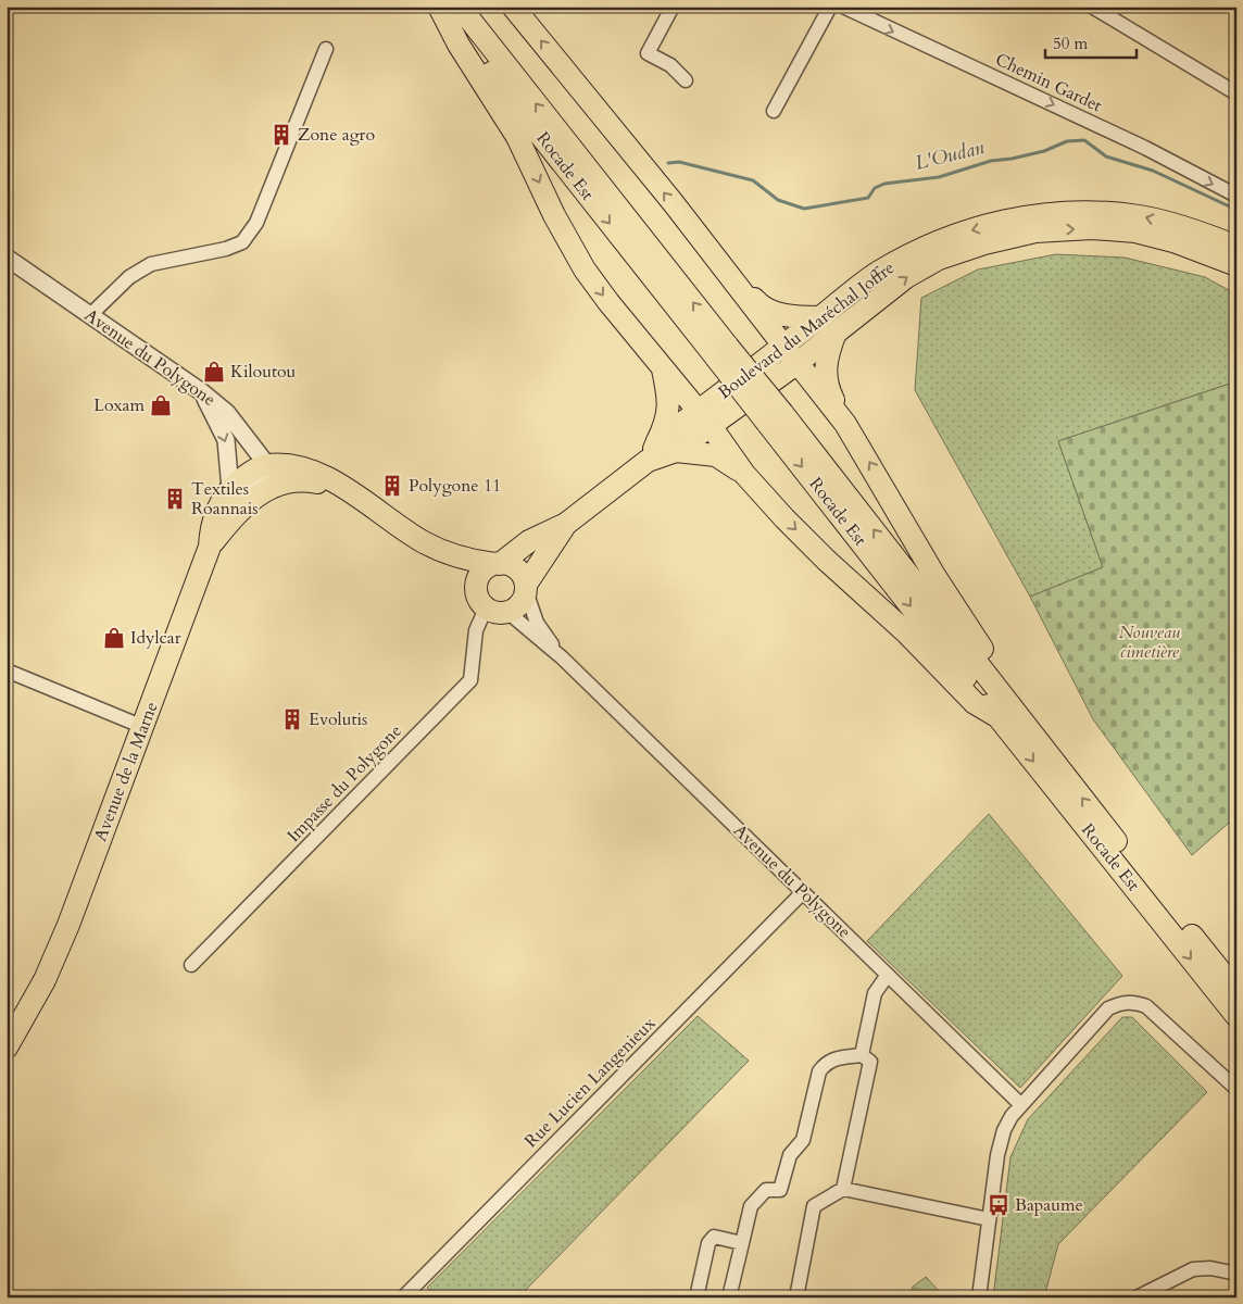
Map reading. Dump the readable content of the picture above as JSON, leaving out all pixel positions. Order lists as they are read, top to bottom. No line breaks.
{"streets":{"main road":["Rocade Est","Boulevard du Maréchal Joffre","Avenue de la Marne"],"street":["Chemin Gardet","Avenue du Polygone","Impasse du Polygone","Rue Lucien Langenieux"]},"crossings":[["Boulevard du Maréchal Joffre","Avenue du Polygone"],["Boulevard du Maréchal Joffre","Impasse du Polygone"],["Avenue du Polygone","Avenue de la Marne"],["Avenue du Polygone","Impasse du Polygone"],["Avenue du Polygone","Rue Lucien Langenieux"]],"water":["L'Oudan"],"parks":["Nouveau cimetière"],"places":{"building":["Zone agro","Polygone 11","Textiles Roannais","Evolutis"],"shop":["Kiloutou","Loxam","Idylcar"],"bus stop":["Bapaume"]},"scale_bar":"50 m"}
